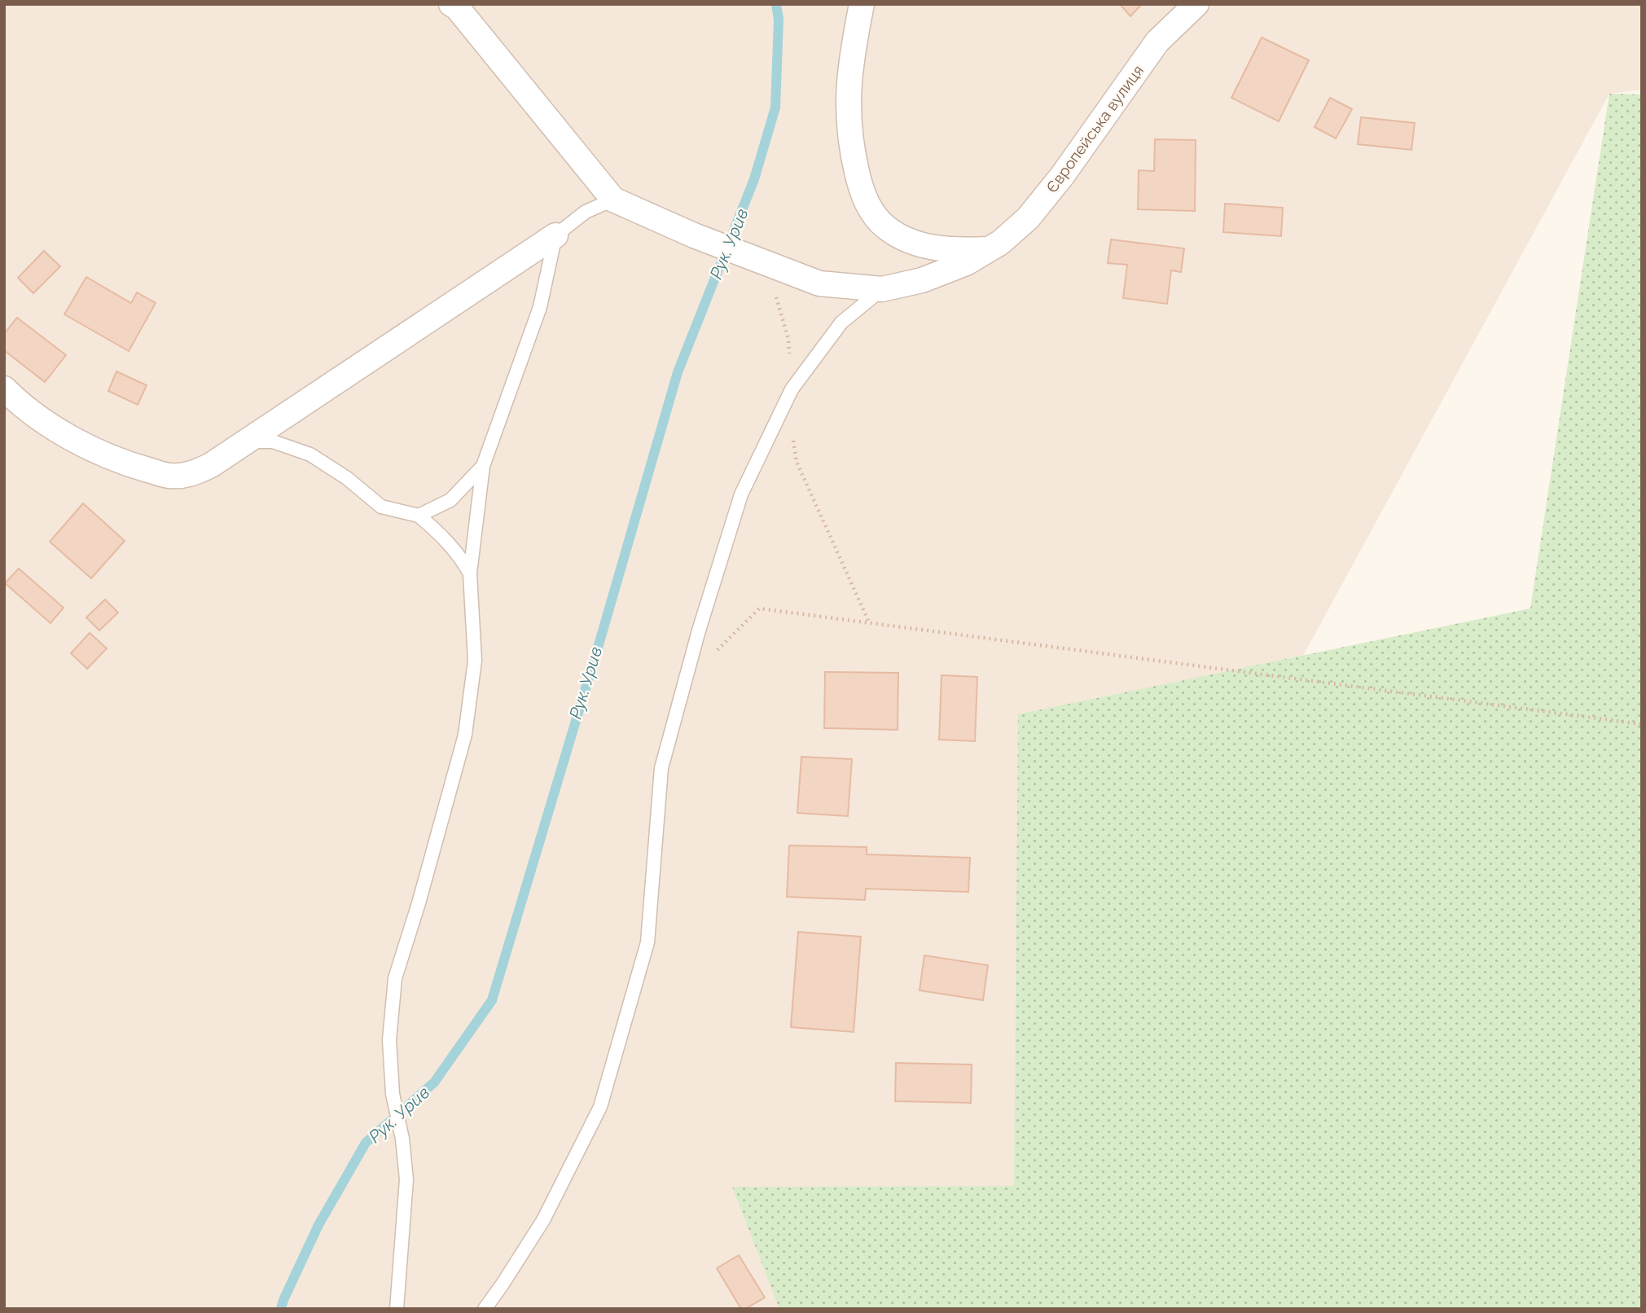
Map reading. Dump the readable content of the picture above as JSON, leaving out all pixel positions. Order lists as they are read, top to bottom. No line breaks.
{"streets":{"street":["Європейська вулиця"]},"water":["Рук. Урив"]}
